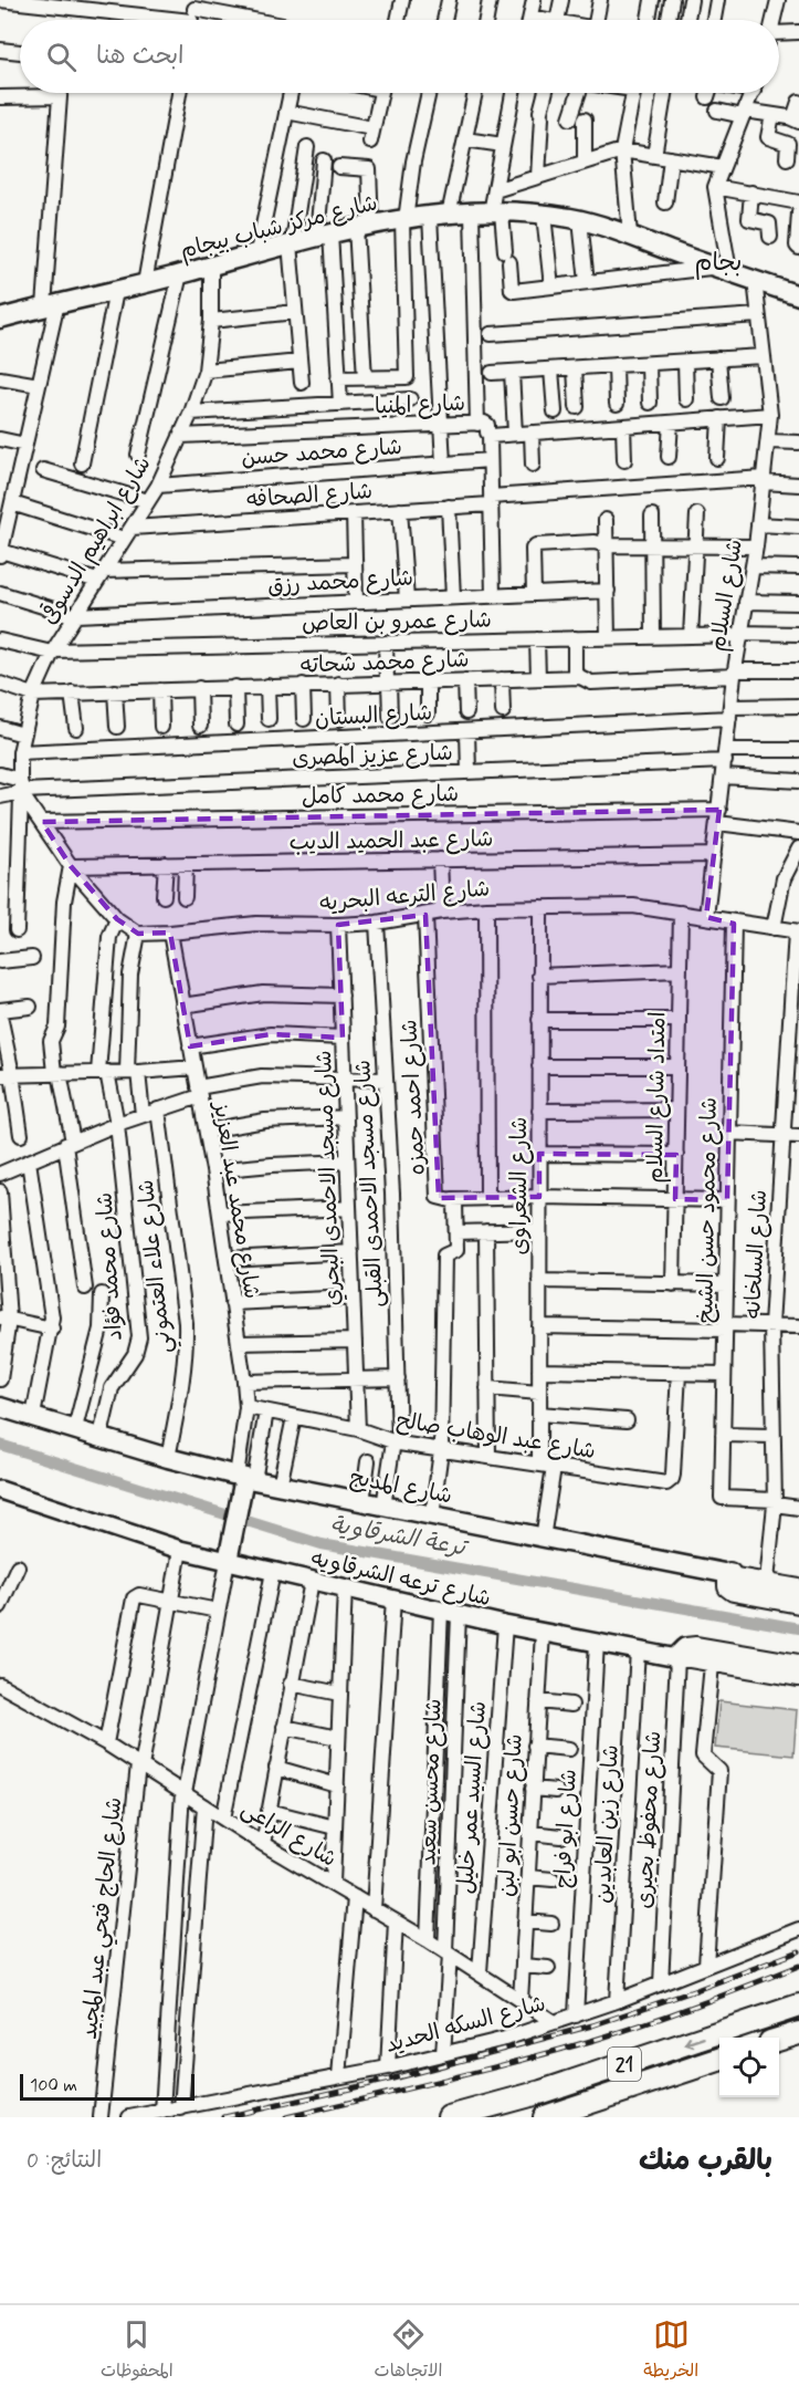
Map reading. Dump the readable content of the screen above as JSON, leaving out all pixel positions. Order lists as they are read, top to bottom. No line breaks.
{"streets":{"highway":["21"],"main road":["شارع مركز شباب بيجام","شارع المديح"],"street":["شارع المنيا","شارع محمد حسن","شارع الصحافه","شارع ابراهيم الدسوقى","شارع محمد رزق","شارع السلام","شارع عمرو بن العاص","شارع محمد شحاته","شارع البستان","شارع عزيز المصرى","شارع محمد كامل","شارع عبد الحميد الديب","شارع الترعه البحريه","شارع احمد حمزه","امتداد شارع السلام","شارع مسجد الاحمدى البحري","شارع مسجد الاحمدى القبلى","شارع الشعراوى","شارع محمد عبد العزيز","شارع محمود حسن الشيخ","شارع السلخانه","شارع محمد فؤاد","شارع علاء العتموني","شارع عبد الوهاب صالح","شارع ترعه الشرقاويه","شارع محسن سعيد","شارع السيد عمر خليل","شارع حسن ابو لبن","شارع محفوظ بحيرى","شارع زين العابدين","شارع ابو فراج","شارع الراعى","شارع الحاج فتحي عبد المجيد","شارع السكه الحديد"]},"crossings":[["شارع مركز شباب بيجام","شارع ابراهيم الدسوقى"],["شارع مركز شباب بيجام","شارع السلام"],["شارع المنيا","شارع ابراهيم الدسوقى"],["شارع المنيا","شارع السلام"],["شارع محمد حسن","شارع ابراهيم الدسوقى"],["شارع الصحافه","شارع ابراهيم الدسوقى"],["شارع الصحافه","شارع السلام"],["شارع ابراهيم الدسوقى","شارع محمد رزق"],["شارع ابراهيم الدسوقى","شارع عمرو بن العاص"],["شارع ابراهيم الدسوقى","شارع محمد شحاته"],["شارع ابراهيم الدسوقى","شارع البستان"],["شارع ابراهيم الدسوقى","شارع عزيز المصرى"],["شارع السلام","شارع عمرو بن العاص"],["شارع السلام","شارع محمد شحاته"],["شارع السلام","شارع البستان"],["شارع السلام","شارع عزيز المصرى"],["شارع السلام","شارع محمد كامل"],["شارع السلام","شارع عبد الحميد الديب"],["شارع السلام","شارع الترعه البحريه"],["شارع الترعه البحريه","شارع احمد حمزه"],["شارع الترعه البحريه","امتداد شارع السلام"],["شارع الترعه البحريه","شارع مسجد الاحمدى البحري"],["شارع الترعه البحريه","شارع مسجد الاحمدى القبلى"],["شارع الترعه البحريه","شارع الشعراوى"],["شارع الترعه البحريه","شارع محمد عبد العزيز"],["شارع الترعه البحريه","شارع محمود حسن الشيخ"],["شارع الترعه البحريه","شارع السلخانه"],["شارع مسجد الاحمدى البحري","شارع عبد الوهاب صالح"],["شارع مسجد الاحمدى القبلى","شارع عبد الوهاب صالح"],["شارع مسجد الاحمدى القبلى","شارع المديح"],["شارع الشعراوى","شارع عبد الوهاب صالح"],["شارع محمد عبد العزيز","شارع عبد الوهاب صالح"],["شارع محمد عبد العزيز","شارع المديح"],["شارع محمود حسن الشيخ","شارع السلخانه"],["شارع السلخانه","شارع المديح"],["شارع محمد فؤاد","شارع المديح"],["شارع علاء العتموني","شارع المديح"],["شارع ترعه الشرقاويه","شارع محسن سعيد"],["شارع ترعه الشرقاويه","شارع السيد عمر خليل"],["شارع ترعه الشرقاويه","شارع حسن ابو لبن"],["شارع ترعه الشرقاويه","شارع محفوظ بحيرى"],["شارع ترعه الشرقاويه","شارع زين العابدين"],["شارع ترعه الشرقاويه","شارع ابو فراج"],["شارع ترعه الشرقاويه","شارع الحاج فتحي عبد المجيد"],["شارع محسن سعيد","شارع الراعى"],["شارع محسن سعيد","شارع السكه الحديد"],["شارع السيد عمر خليل","شارع الراعى"],["شارع حسن ابو لبن","شارع الراعى"],["شارع محفوظ بحيرى","شارع السكه الحديد"],["شارع زين العابدين","شارع السكه الحديد"],["شارع ابو فراج","شارع السكه الحديد"],["شارع الراعى","شارع الحاج فتحي عبد المجيد"],["شارع الراعى","شارع السكه الحديد"]],"districts":["بجام"],"water":["ترعة الشرقاوية"],"scale_bar":"100 m","page":{"search":"ابحث هنا","scale":"100 m","heading":["بالقرب منك","النتائج: 0"],"nav":["الخريطة","الاتجاهات","المحفوظات"]}}
